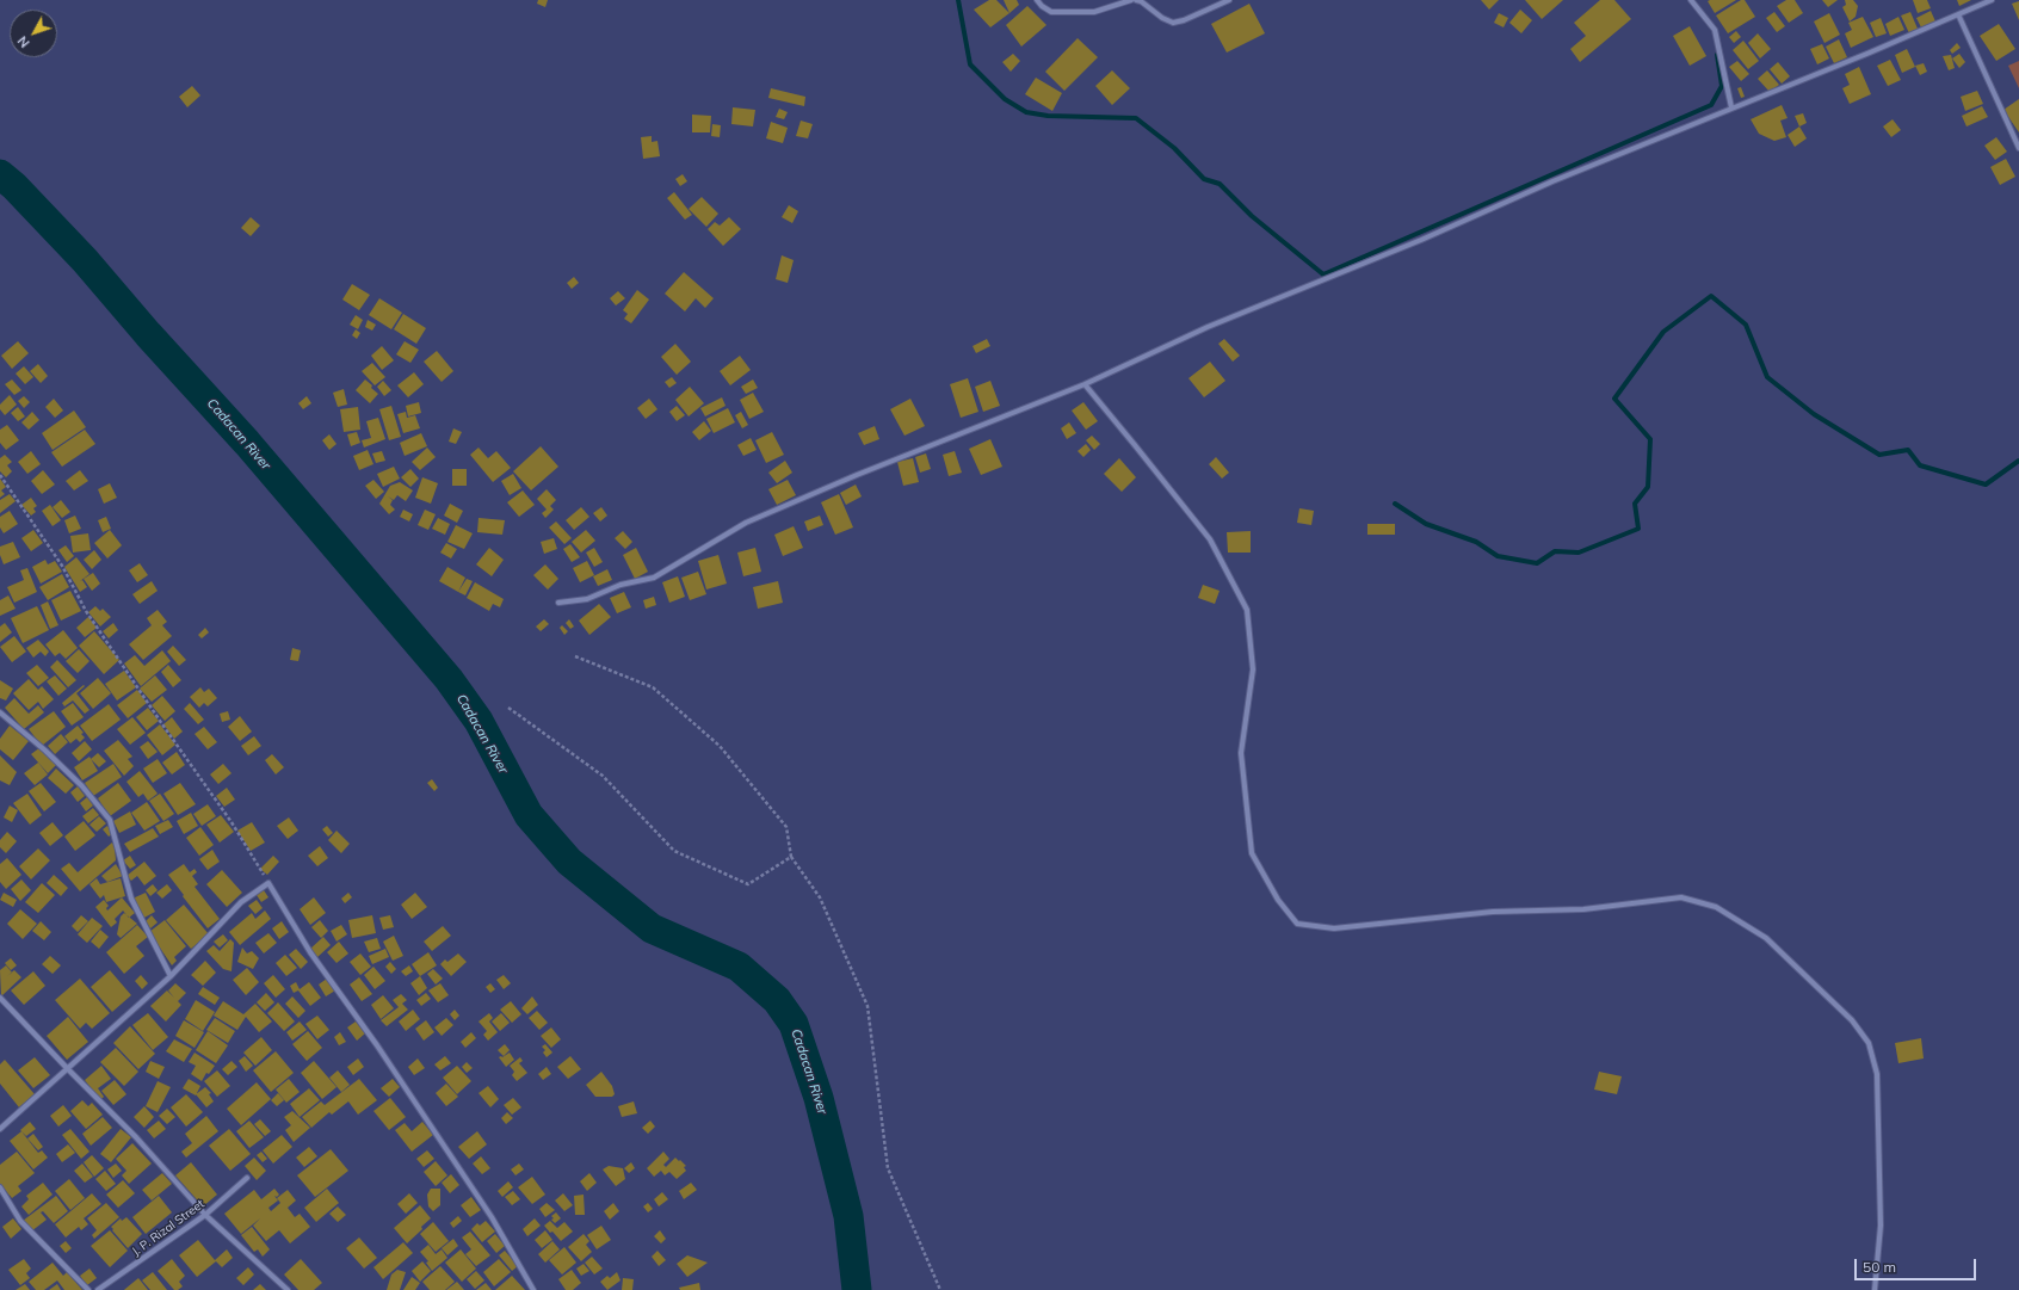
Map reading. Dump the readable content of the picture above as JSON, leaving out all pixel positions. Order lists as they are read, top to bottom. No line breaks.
{"streets":{"street":["J. P. Rizal Street"]},"water":["Cadacan River"],"scale_bar":"50 m","north":"bottom left"}
